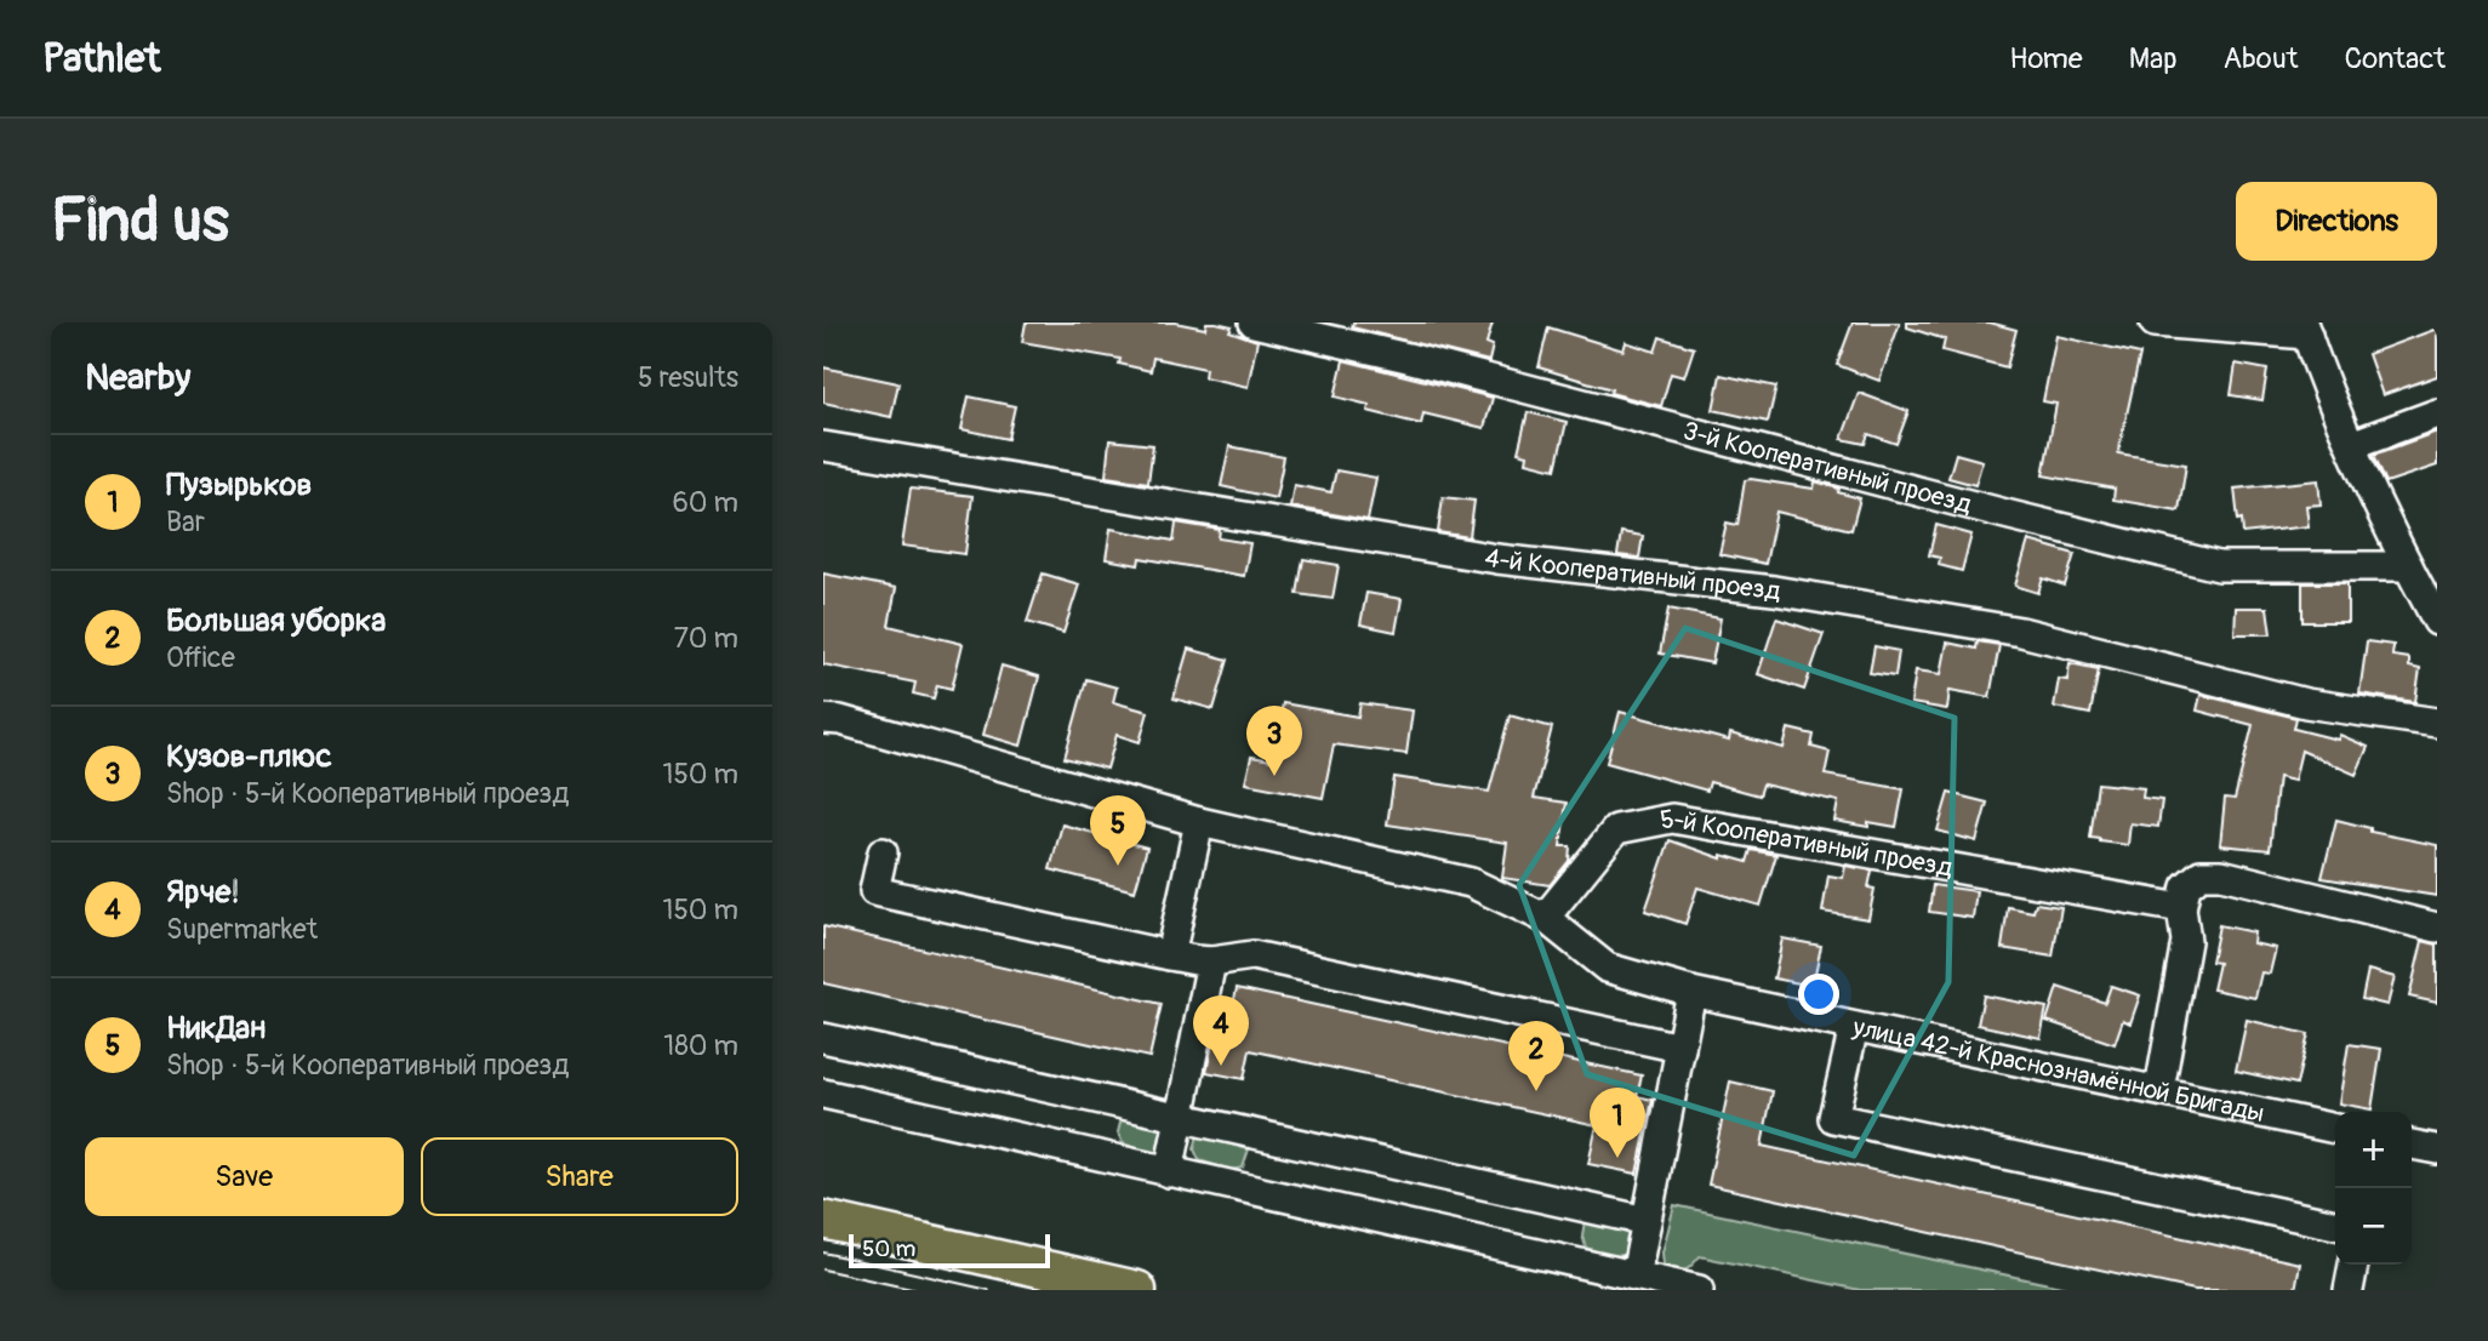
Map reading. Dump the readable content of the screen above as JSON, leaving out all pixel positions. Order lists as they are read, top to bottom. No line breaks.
{"streets":{"street":["3-й Кооперативный проезд","4-й Кооперативный проезд","5-й Кооперативный проезд","улица 42-й Краснознамённой Бригады"]},"crossings":[["5-й Кооперативный проезд","улица 42-й Краснознамённой Бригады"]],"scale_bar":"50 m","page":{"header":"Pathlet","nav":["Home","Map","About","Contact"],"buttons":["Directions",["Save","Share"]],"title":"Find us","heading":["Nearby","5 results"],"list":[{"mark":"1","name":"Пузырьков","note":"Bar","value":"60 m"},{"mark":"2","name":"Большая уборка","note":"Office","value":"70 m"},{"mark":"3","name":"Кузов-плюс","note":"Shop · 5-й Кооперативный проезд","value":"150 m"},{"mark":"4","name":"Ярче!","note":"Supermarket","value":"150 m"},{"mark":"5","name":"НикДан","note":"Shop · 5-й Кооперативный проезд","value":"180 m"}],"pins":["3","5","4","2","1"],"map_buttons":["+","−"],"scale":"50 m"}}
